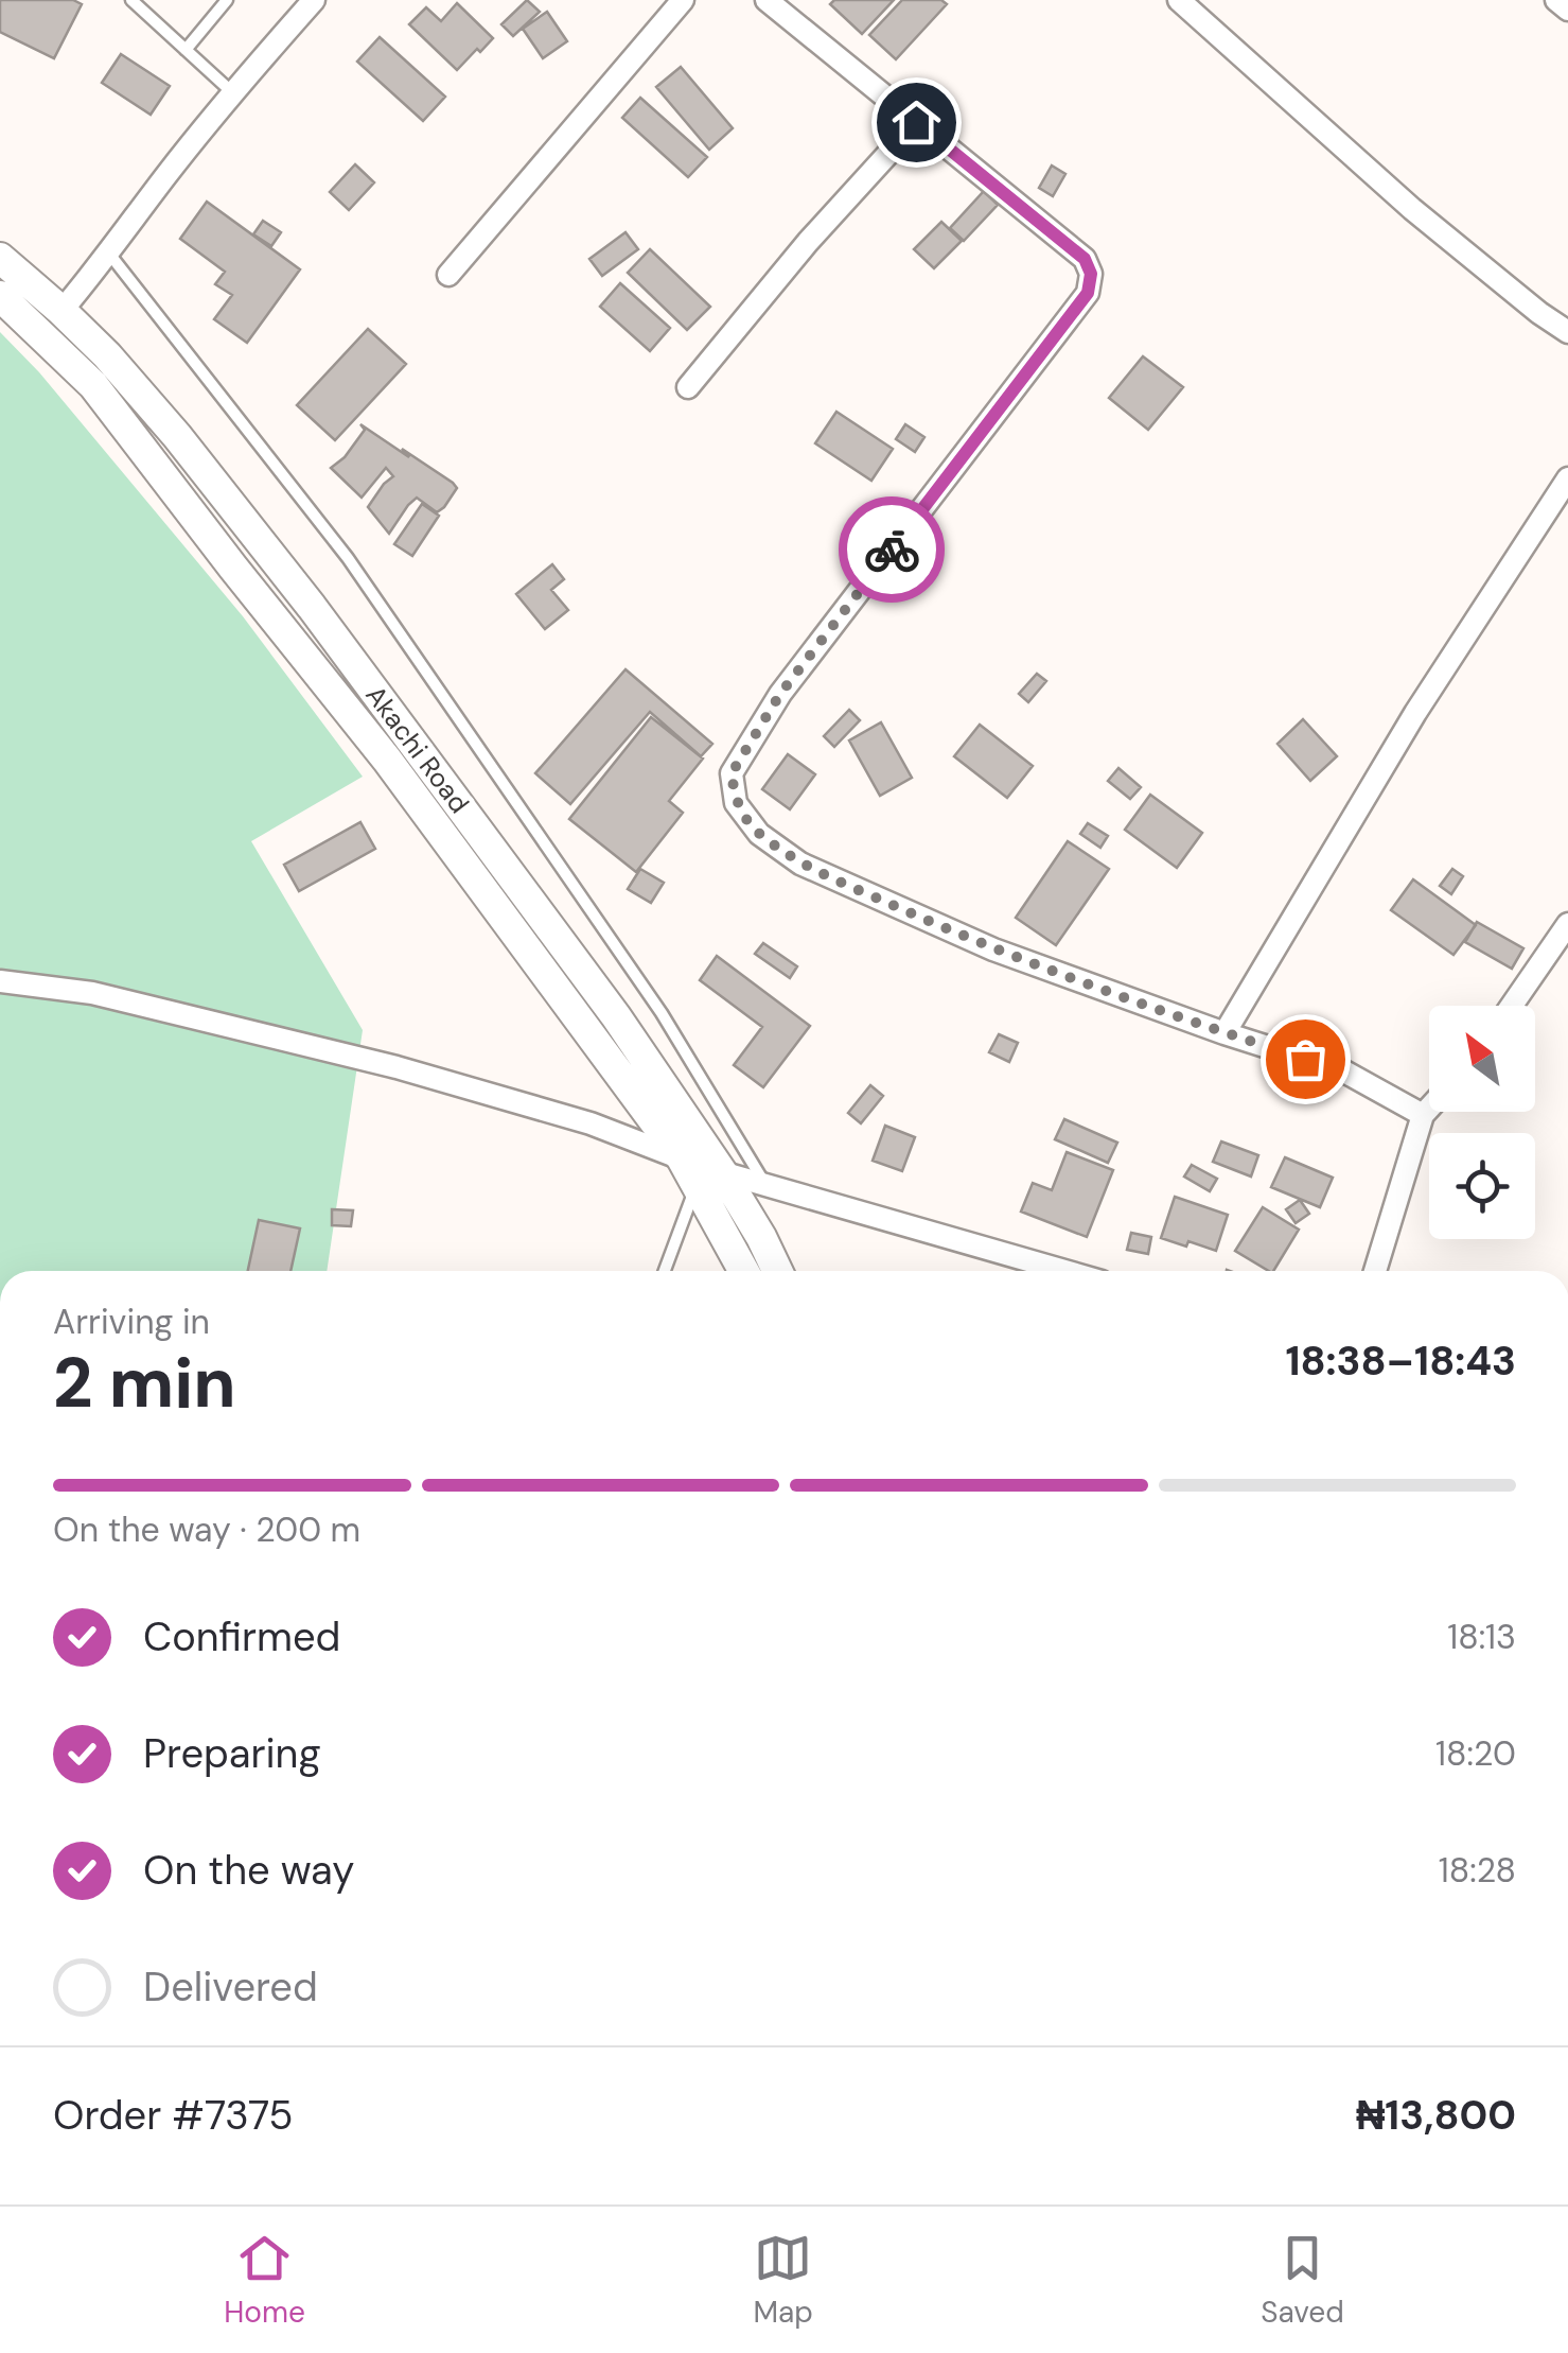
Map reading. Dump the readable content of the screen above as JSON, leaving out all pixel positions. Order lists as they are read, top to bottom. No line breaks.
{"streets":{"main road":["Akachi Road"]},"north":"top left","page":{"heading":["2 min","Arriving in","18:38–18:43"],"panel":["Order #7375","₦13,800"],"bar":"On the way · 200 m","list":[["Confirmed","18:13"],["Preparing","18:20"],["On the way","18:28"],"Delivered"],"tabs":["Home","Map","Saved"]}}
